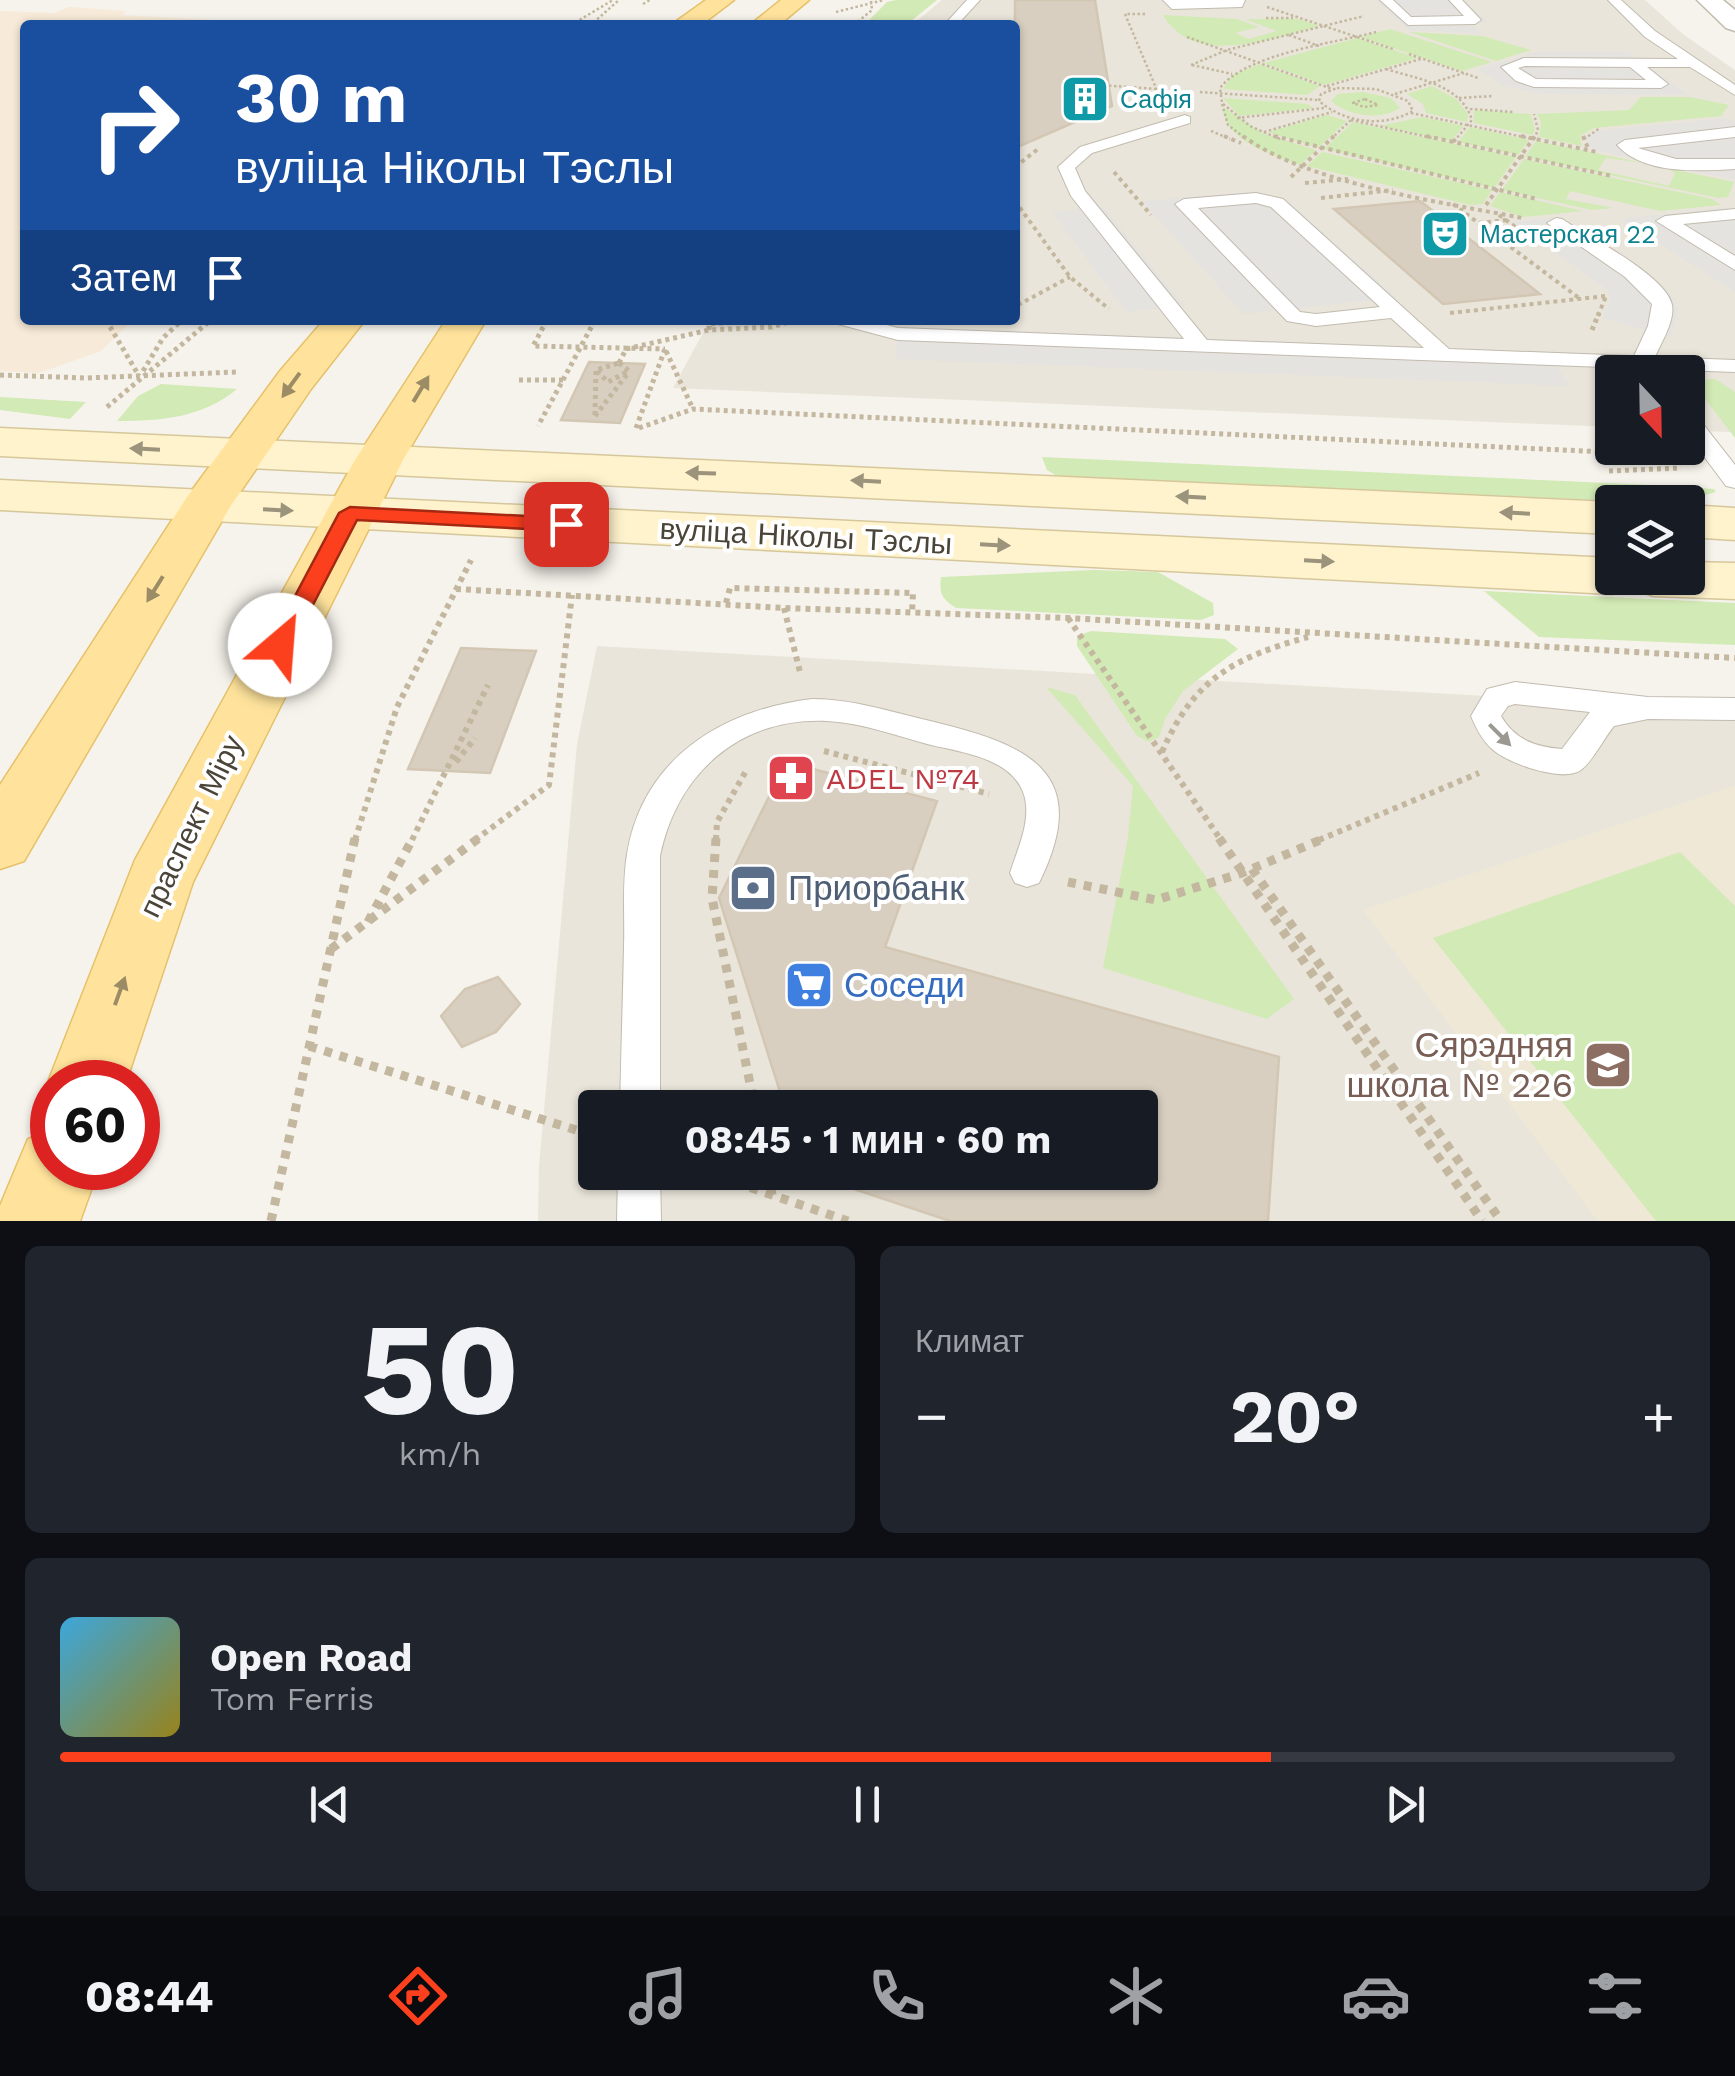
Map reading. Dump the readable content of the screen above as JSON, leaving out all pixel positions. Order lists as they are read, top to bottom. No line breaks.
{"streets":{"main road":["вуліца Ніколы Тэслы","праспект Міру"]},"crossings":[["вуліца Ніколы Тэслы","праспект Міру"]],"places":{"building":["Сафія"],"theatre":["Мастерская 22"],"pharmacy":["ADEL №74"],"bank":["Приорбанк"],"supermarket":["Соседи"],"school or university":["Сярэдняя школа № 226"]},"north":"bottom","page":{"turn":["30 m","вуліца Ніколы Тэслы"],"then":"Затем","limit":"60","trip":"08:45 · 1 мин · 60 m","tile":[["50","km/h"],"Климат"],"heat":["−","20°","+"],"song":["Open Road","Tom Ferris"],"tabs":"08:44"}}
